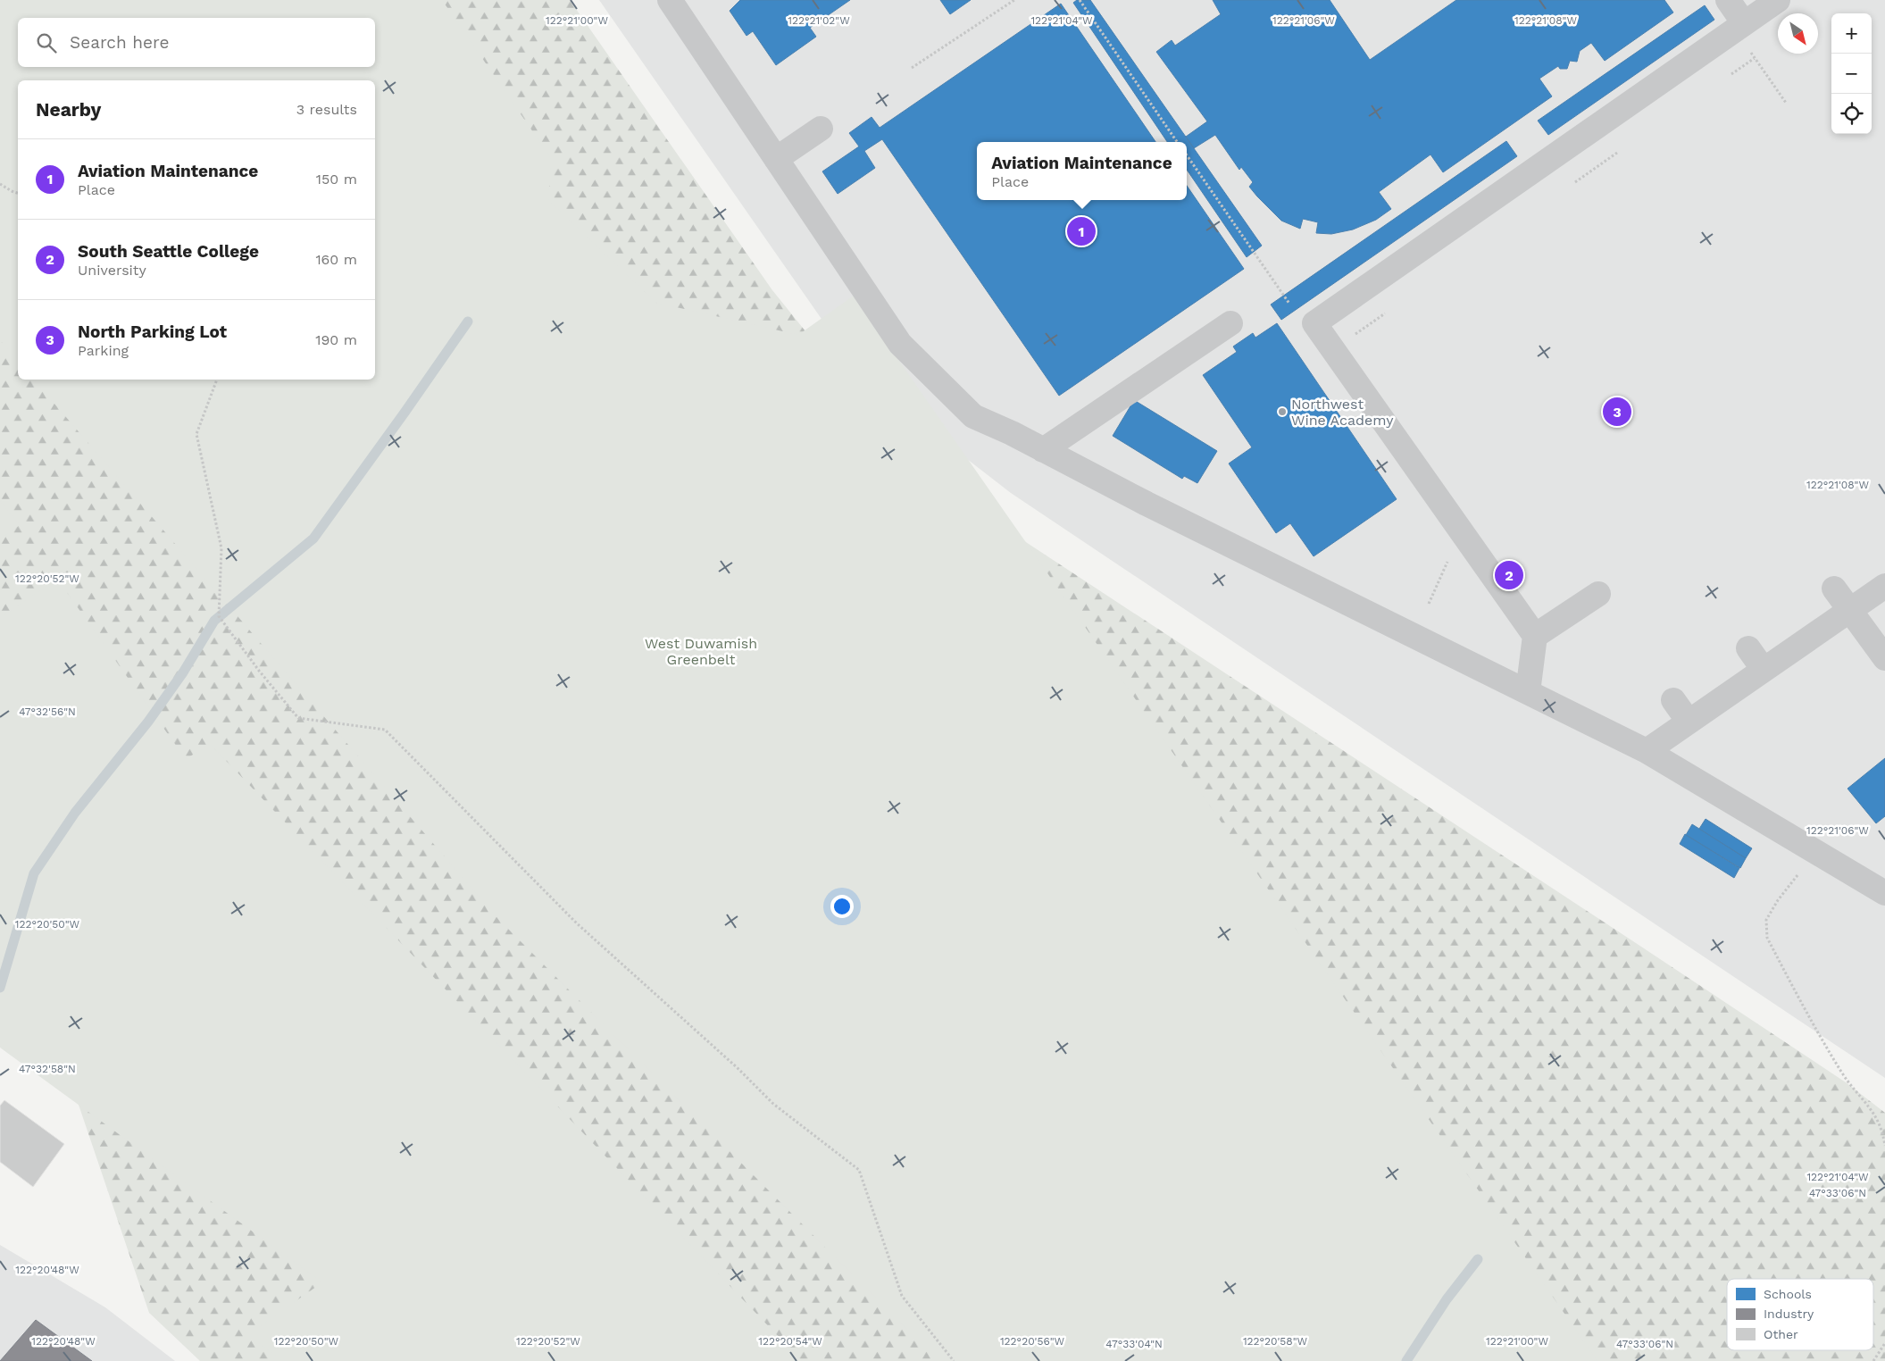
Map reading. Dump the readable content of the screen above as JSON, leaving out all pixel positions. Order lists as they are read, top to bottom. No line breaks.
{"parks":["West Duwamish Greenbelt"],"places":["Northwest Wine Academy"],"legend":["Schools","Industry","Other"],"north":"bottom right","page":{"map_buttons":["+","−"],"search":"Search here","heading":["Nearby","3 results"],"list":[{"mark":"1","name":"Aviation Maintenance","note":"Place","value":"150 m"},{"mark":"2","name":"South Seattle College","note":"University","value":"160 m"},{"mark":"3","name":"North Parking Lot","note":"Parking","value":"190 m"}],"popup":["Aviation Maintenance","Place"],"pins":["1","3","2"]},"coordinates":["122°21'00\"W","122°21'02\"W","122°21'04\"W","122°21'06\"W","122°21'08\"W","122°20'52\"W","47°32'56\"N","122°20'50\"W","47°32'58\"N","47°33'06\"N","122°20'48\"W","122°20'54\"W","122°20'56\"W","122°20'58\"W","47°33'04\"N"]}
